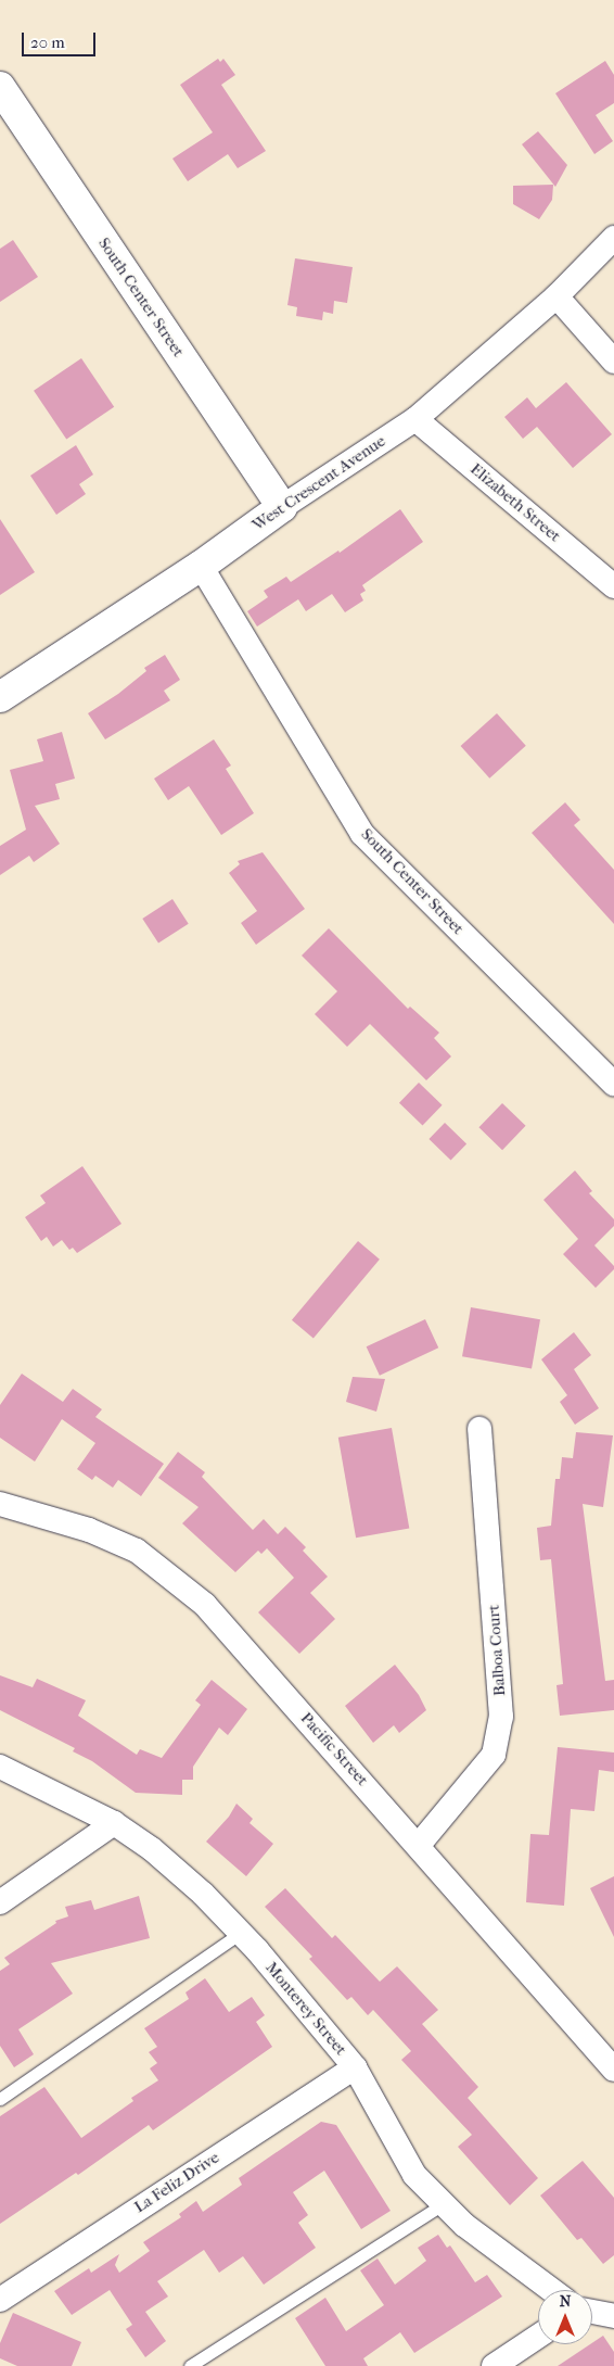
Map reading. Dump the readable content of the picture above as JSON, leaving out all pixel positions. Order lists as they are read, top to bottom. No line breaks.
{"streets":{"street":["South Center Street","West Crescent Avenue","Elizabeth Street","Balboa Court","Pacific Street","Monterey Street","La Feliz Drive"]},"crossings":[["South Center Street","West Crescent Avenue"],["West Crescent Avenue","Elizabeth Street"],["Balboa Court","Pacific Street"],["Monterey Street","La Feliz Drive"]],"scale_bar":"20 m","north":"top"}
